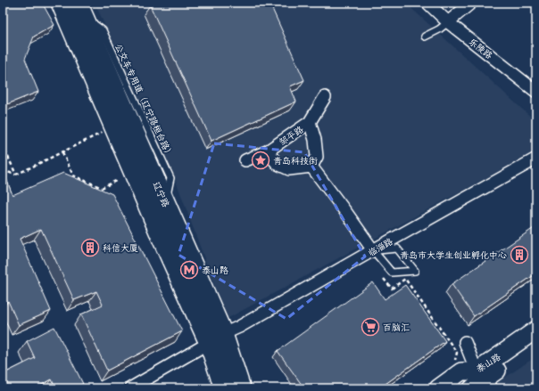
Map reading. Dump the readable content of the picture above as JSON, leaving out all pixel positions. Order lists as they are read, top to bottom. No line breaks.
{"streets":{"main road":["辽宁路"],"street":["乐陵路","邹平路","临淄路","泰山路"]},"crossings":[["辽宁路","临淄路"]],"places":{"place":["青岛科技街"],"building":["科信大厦","青岛市大学生创业孵化中心"],"metro station":["泰山路"],"supermarket":["百脑汇"]}}
